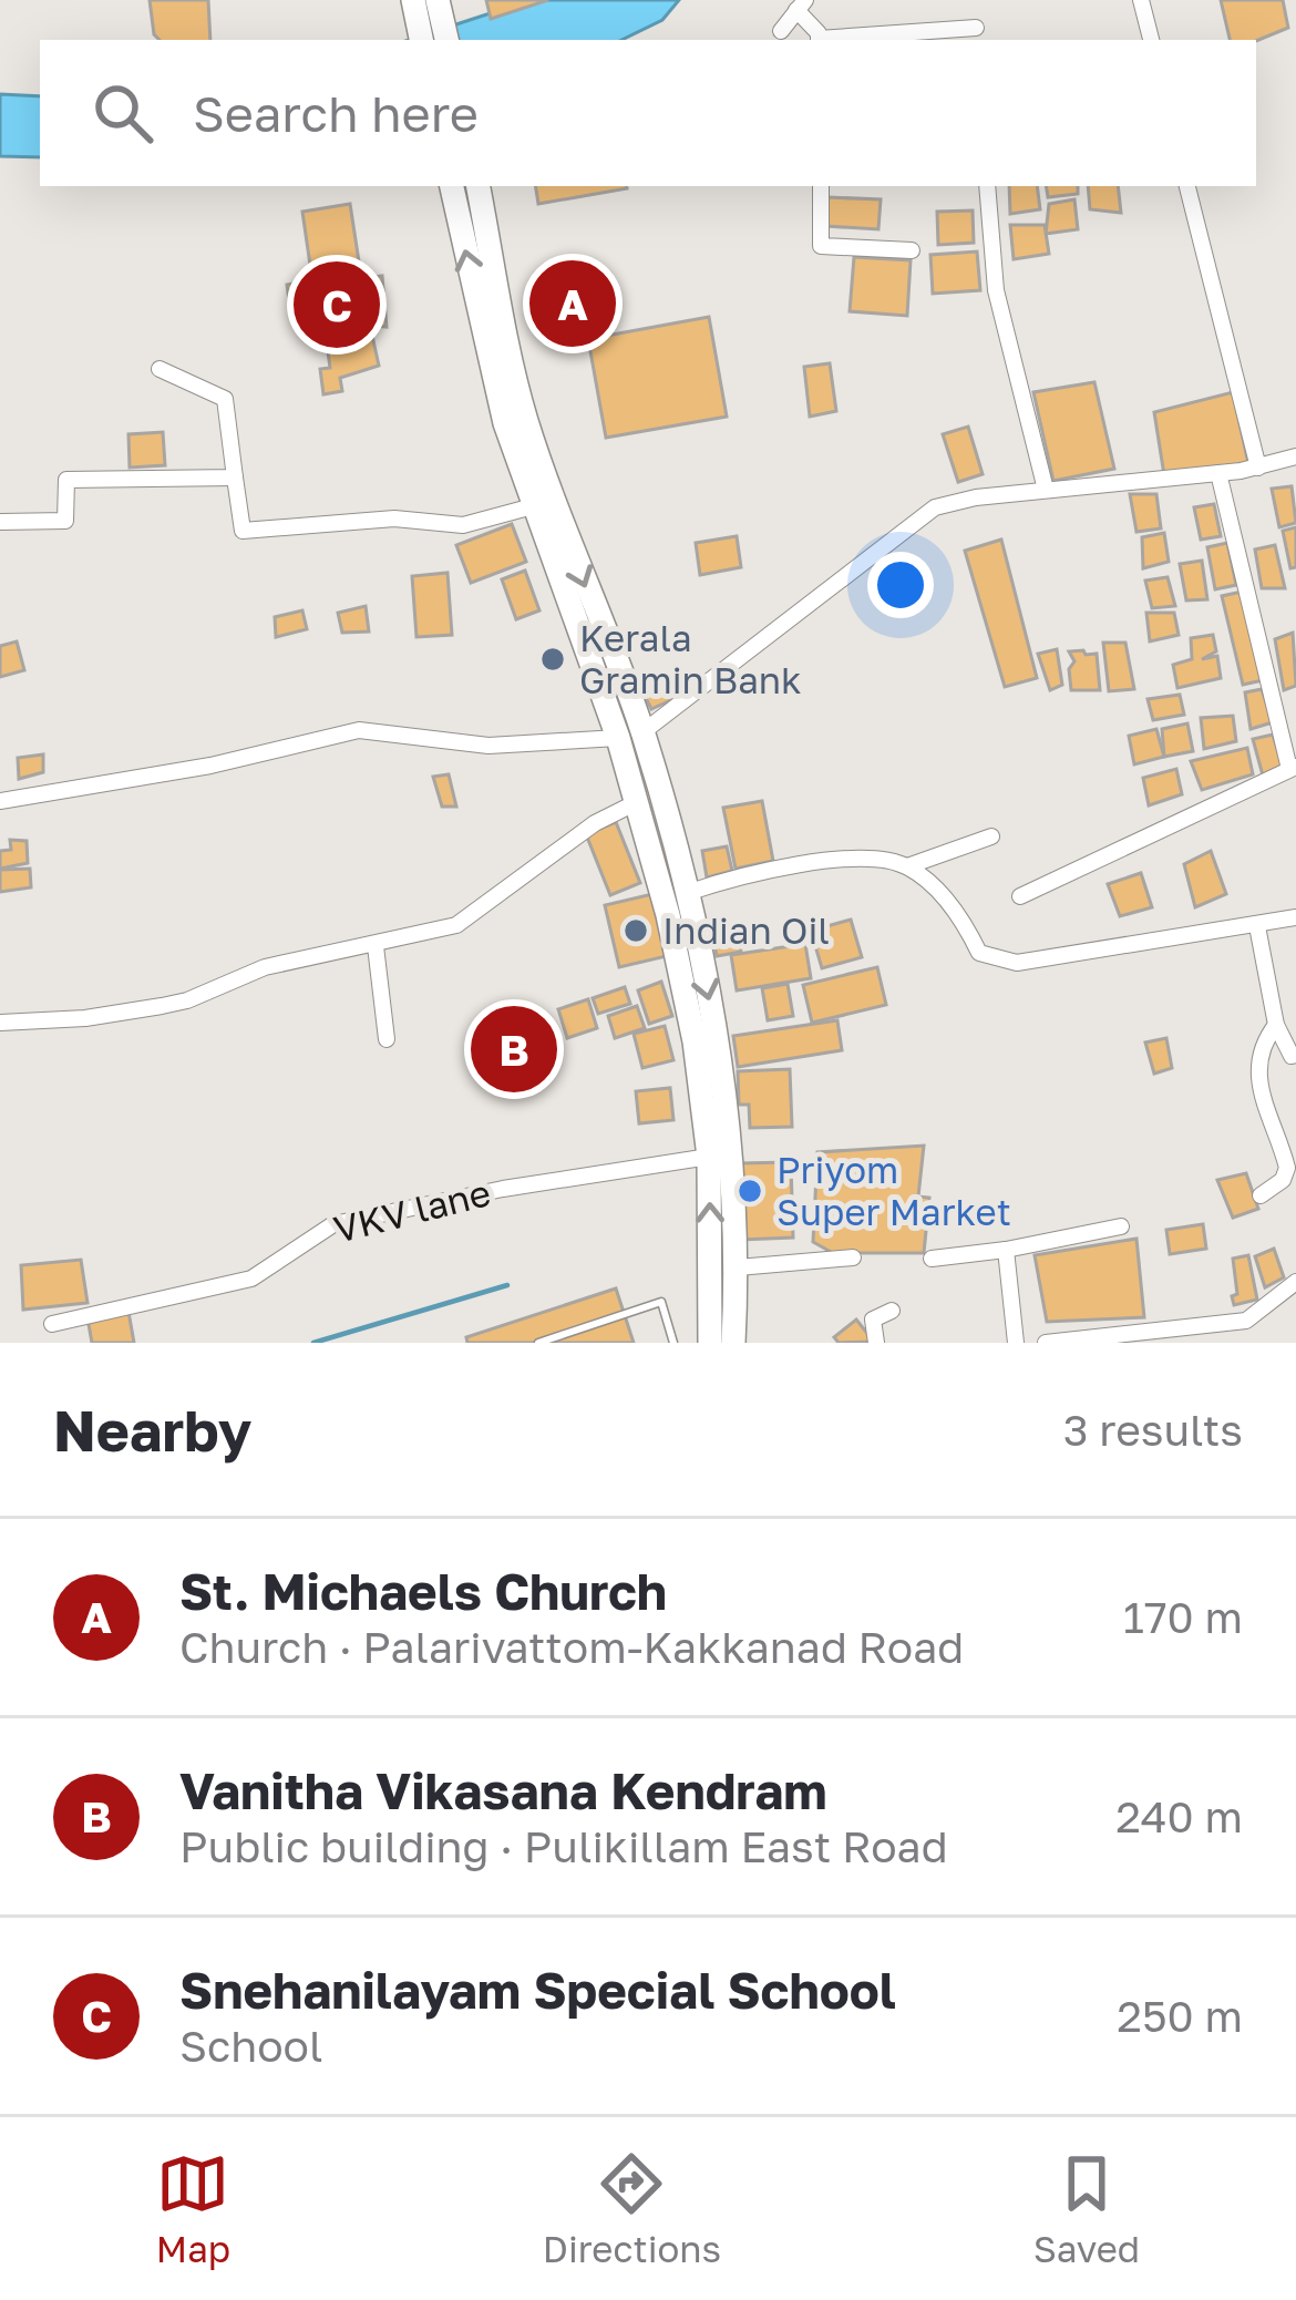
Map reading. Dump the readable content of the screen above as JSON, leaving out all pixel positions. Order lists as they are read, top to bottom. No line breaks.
{"streets":{"street":["VKV lane"]},"places":["Kerala Gramin Bank","Indian Oil","Priyom Super Market"],"page":{"search":"Search here","pins":["A","C","B"],"heading":["Nearby","3 results"],"list":[{"mark":"A","name":"St. Michaels Church","note":"Church · Palarivattom-Kakkanad Road","value":"170 m"},{"mark":"B","name":"Vanitha Vikasana Kendram","note":"Public building · Pulikillam East Road","value":"240 m"},{"mark":"C","name":"Snehanilayam Special School","note":"School","value":"250 m"}],"nav":["Map","Directions","Saved"]}}
